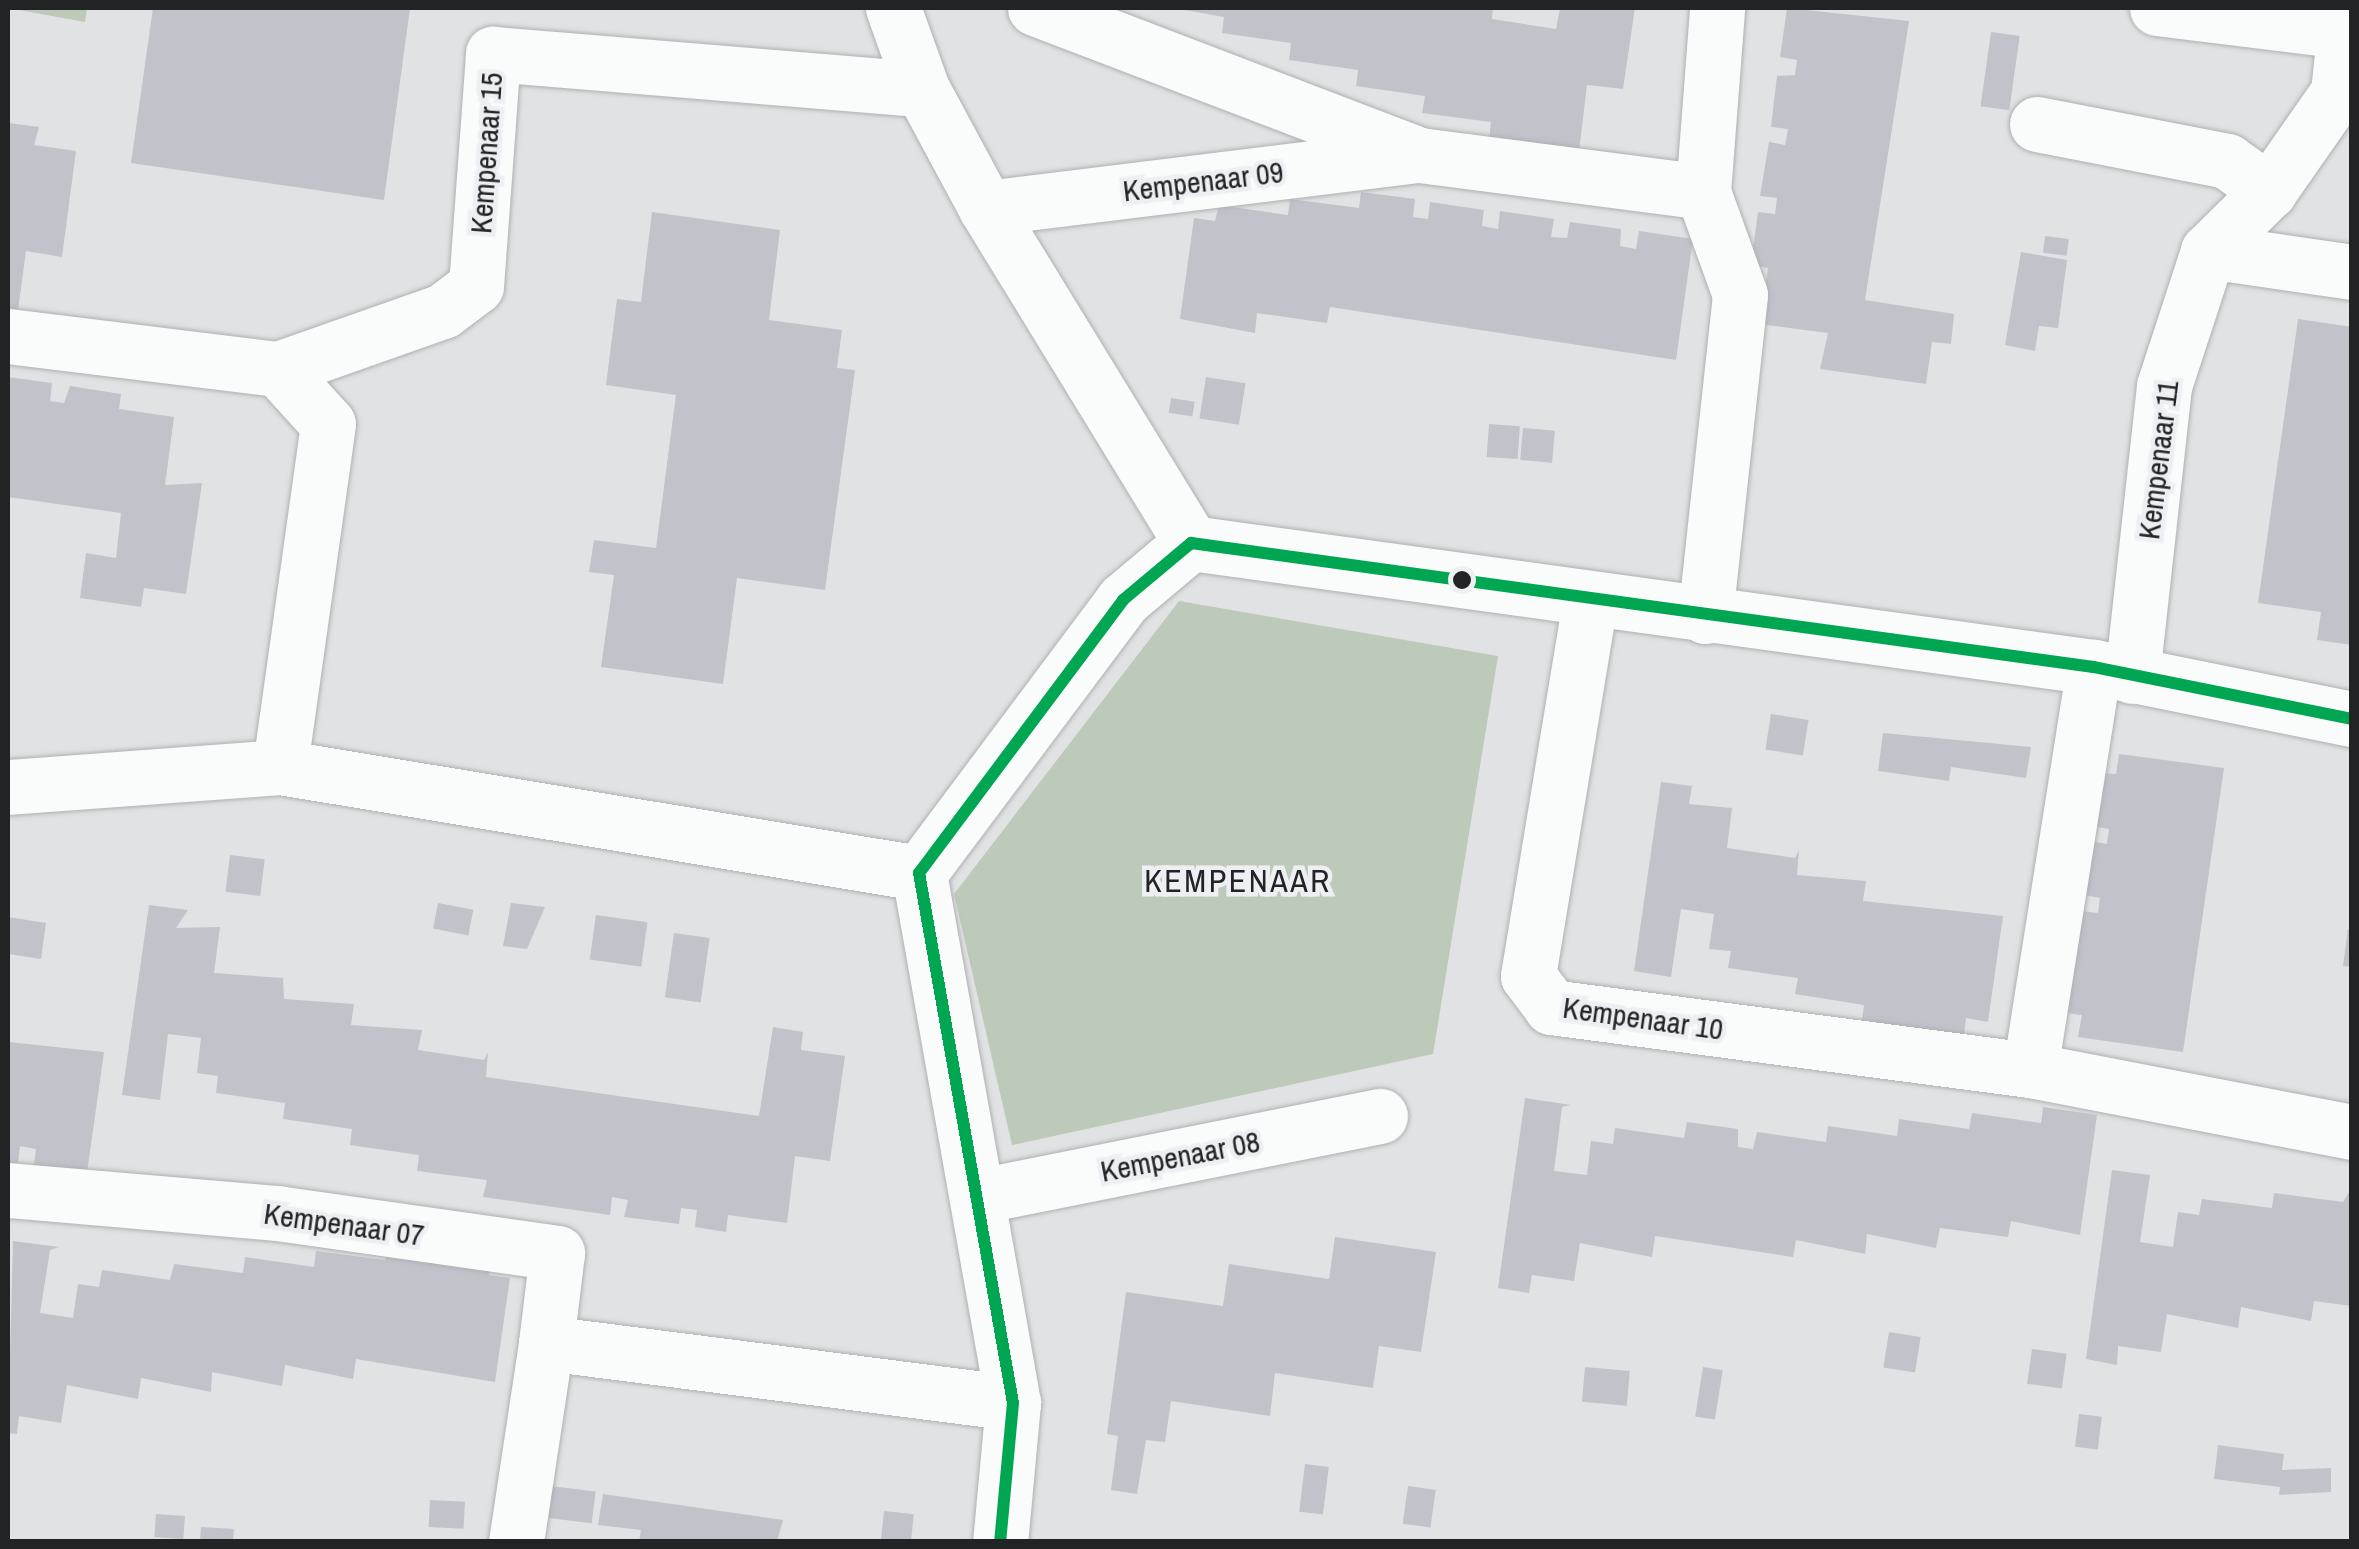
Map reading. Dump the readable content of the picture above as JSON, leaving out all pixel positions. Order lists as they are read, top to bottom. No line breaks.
{"streets":{"street":["Kempenaar 15","Kempenaar 09","Kempenaar 11","Kempenaar 10","Kempenaar 08","Kempenaar 07"]},"districts":["KEMPENAAR"]}
